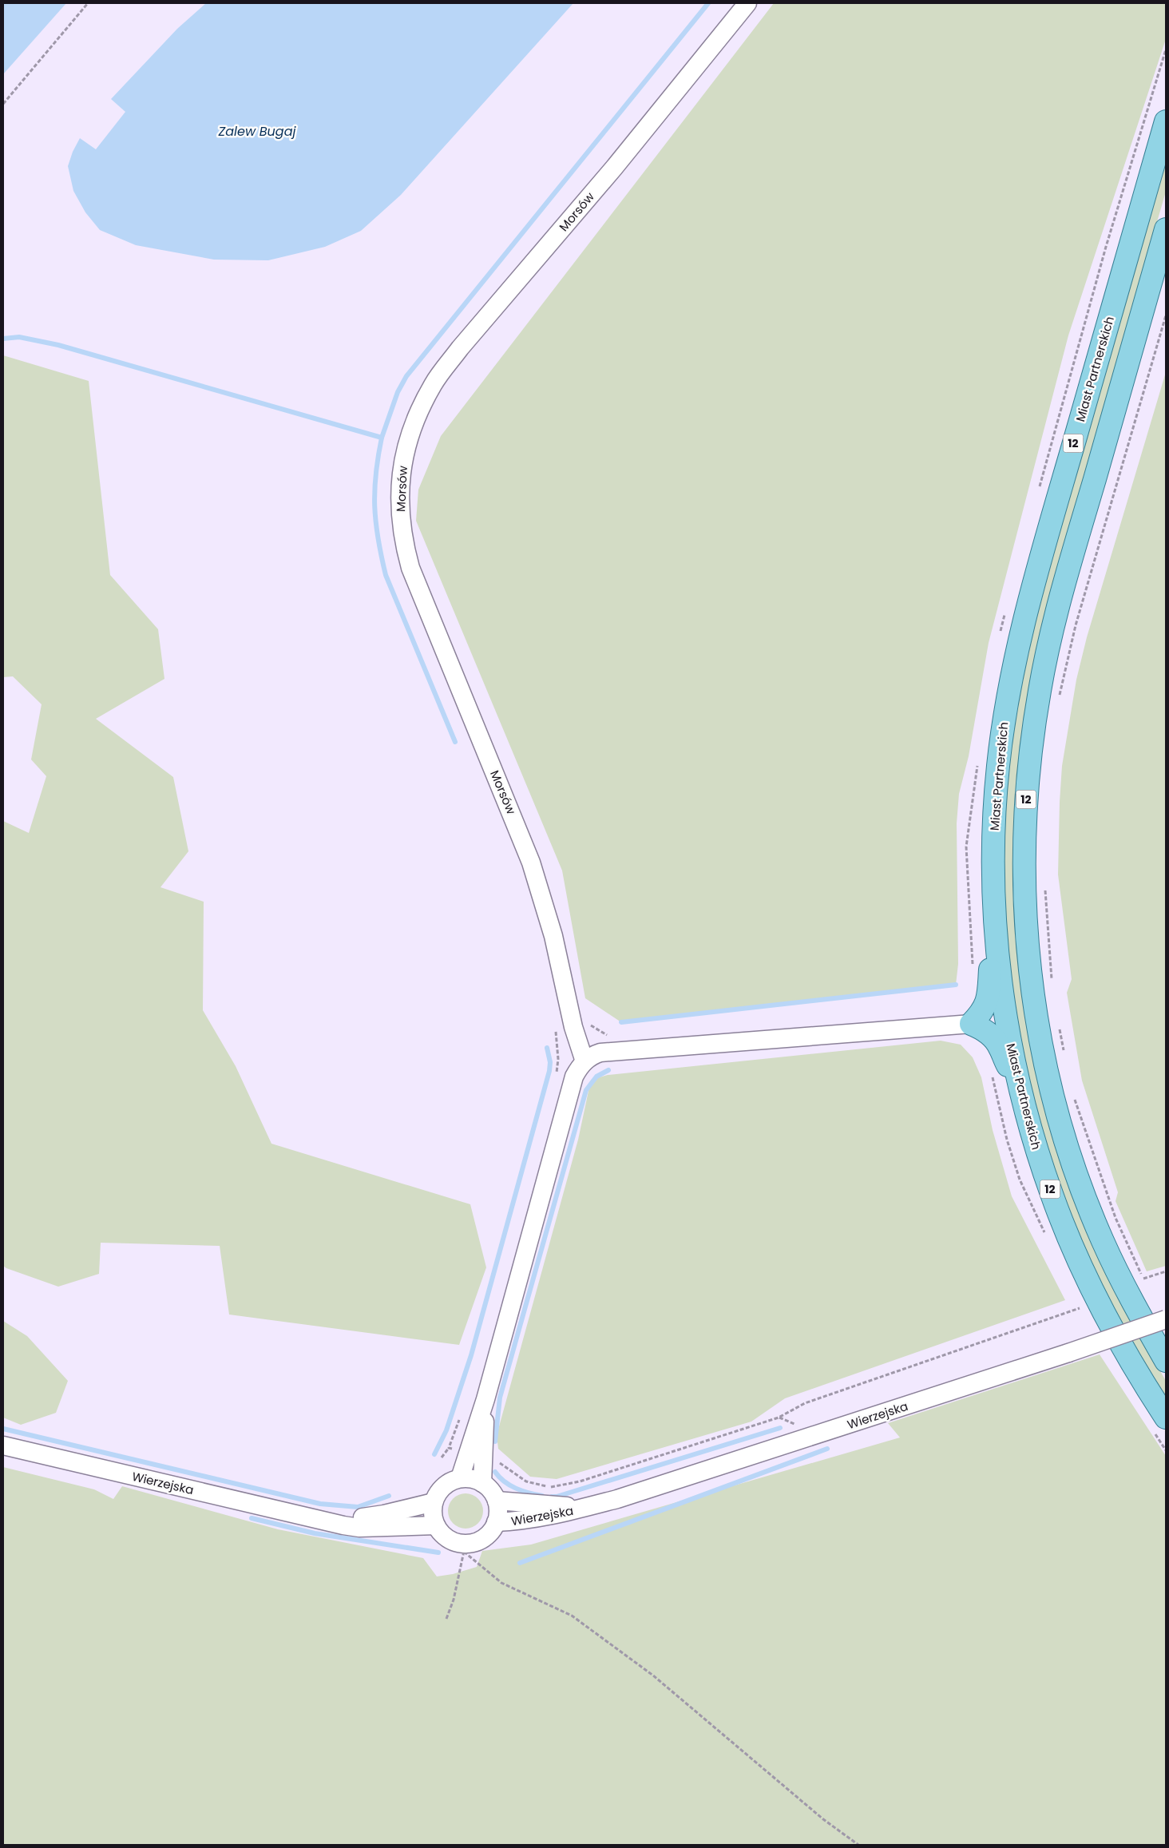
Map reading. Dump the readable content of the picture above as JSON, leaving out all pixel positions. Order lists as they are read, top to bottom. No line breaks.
{"streets":{"main road":["Miast Partnerskich","12"],"street":["Morsów","Wierzejska"]},"water":["Zalew Bugaj"]}
